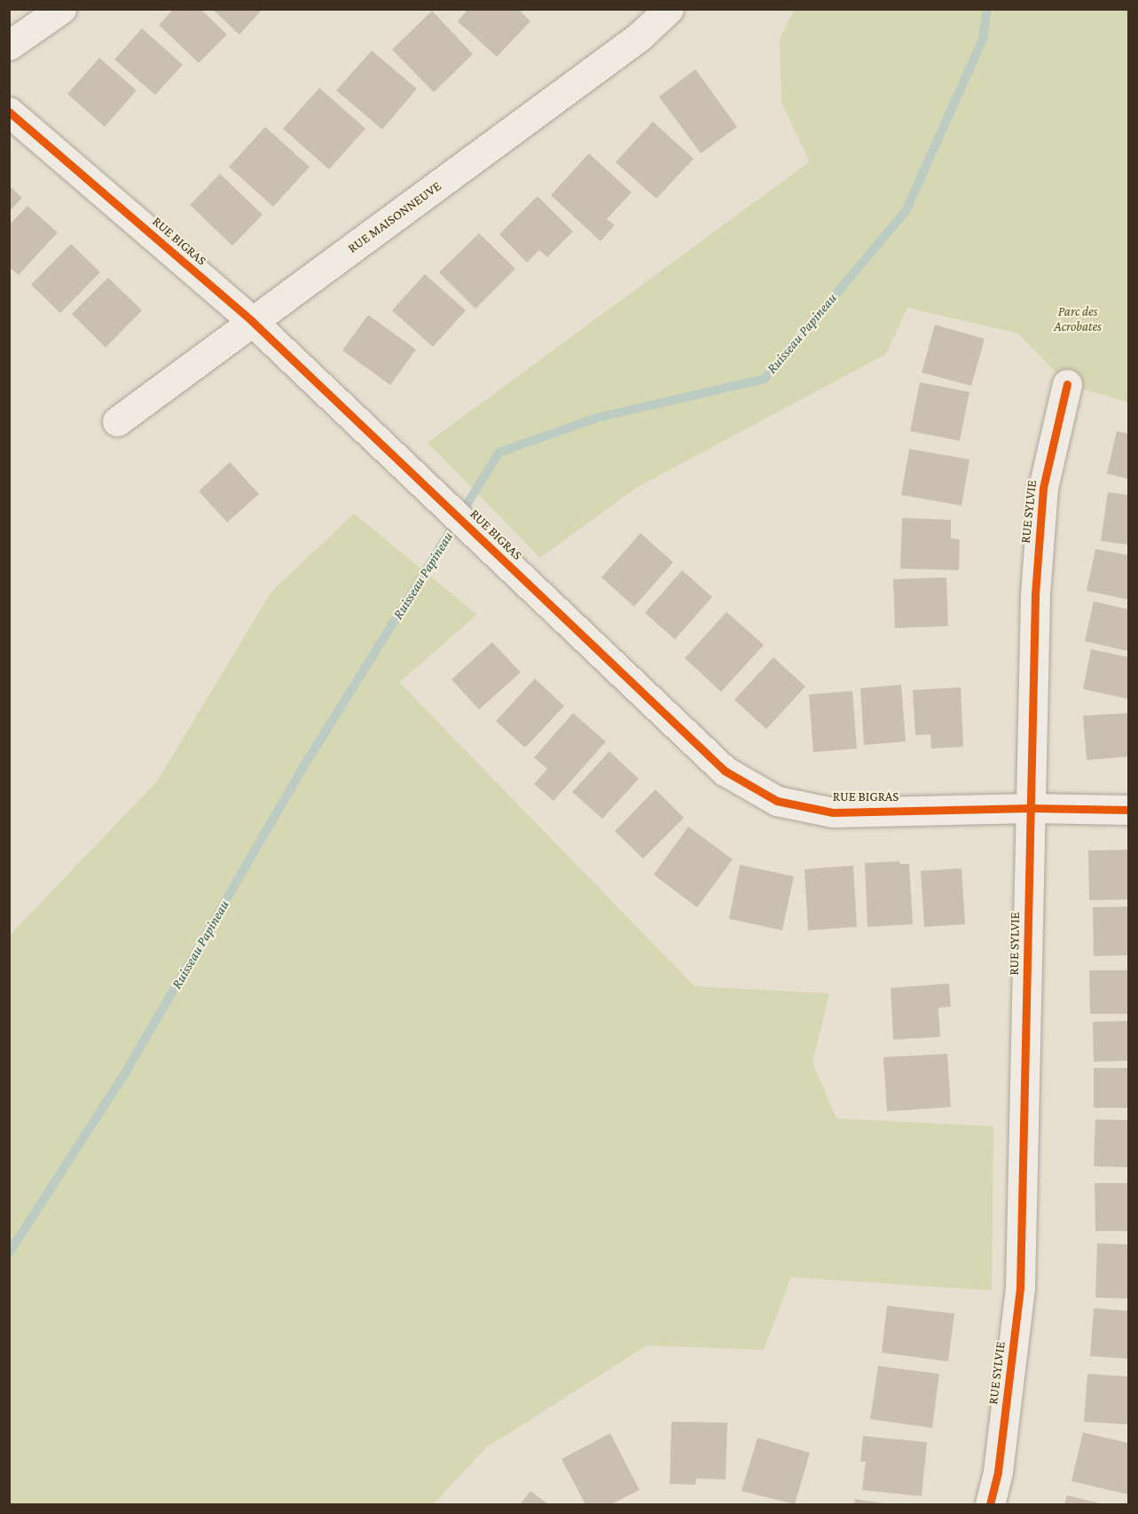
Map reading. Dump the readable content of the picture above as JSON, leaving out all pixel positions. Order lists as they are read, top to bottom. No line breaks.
{"streets":{"street":["RUE MAISONNEUVE","RUE BIGRAS","RUE SYLVIE"]},"crossings":[["RUE MAISONNEUVE","RUE BIGRAS"],["RUE BIGRAS","RUE SYLVIE"]],"water":["Ruisseau Papineau"],"parks":["Parc des Acrobates"]}
